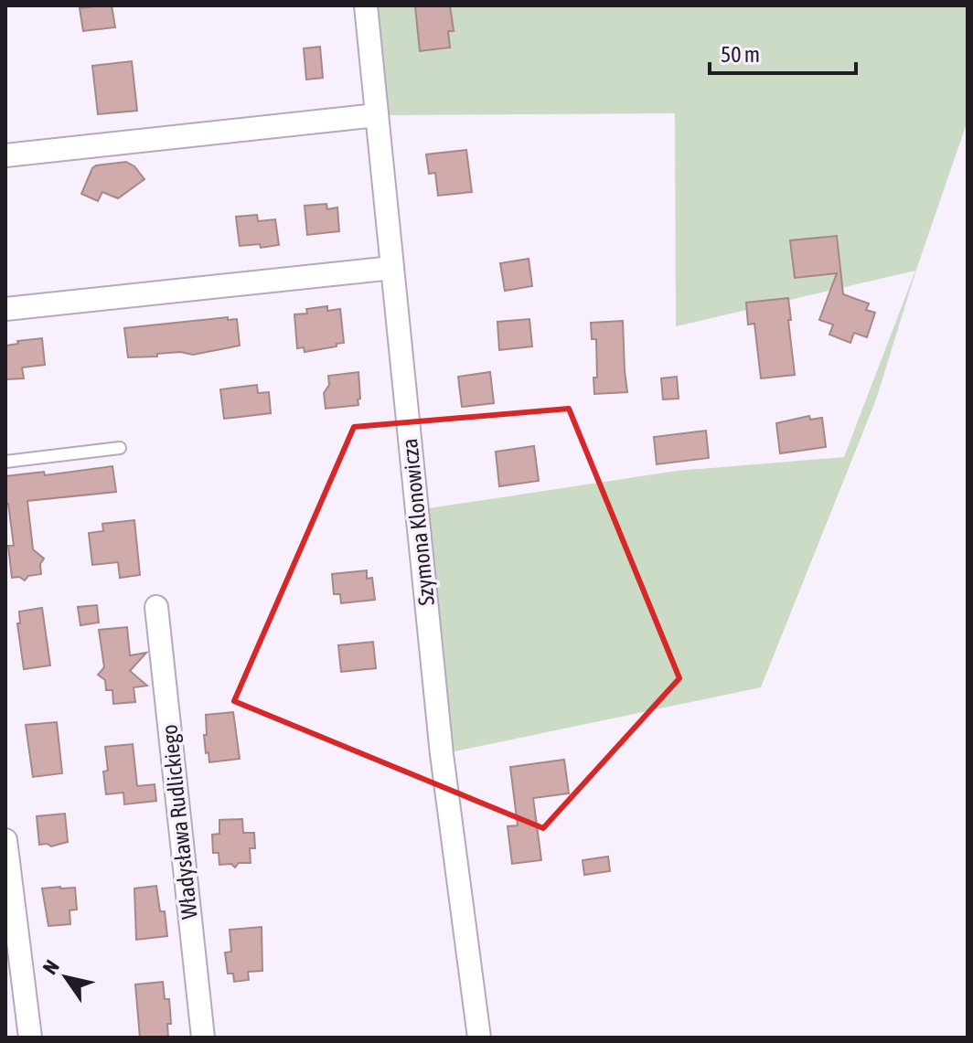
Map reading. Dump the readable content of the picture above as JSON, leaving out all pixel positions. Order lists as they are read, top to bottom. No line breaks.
{"streets":{"street":["Szymona Klonowicza","Władysława Rudlickiego"]},"scale_bar":"50 m","north":"top left"}
